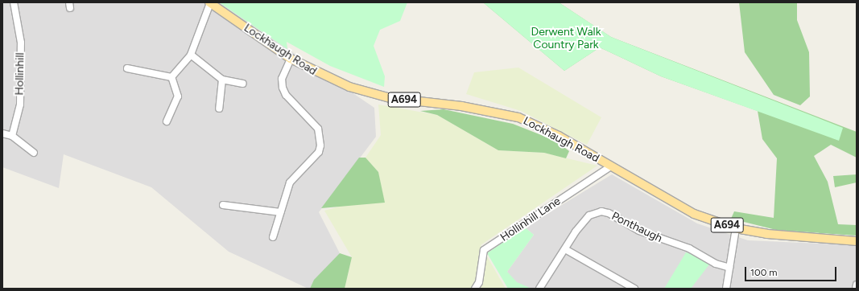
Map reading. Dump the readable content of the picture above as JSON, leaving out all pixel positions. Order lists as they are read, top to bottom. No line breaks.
{"streets":{"main road":["Lockhaugh Road","A694"],"street":["Hollinhill","Hollinhill Lane","Ponthaugh"]},"crossings":[["Lockhaugh Road","A694"],["Lockhaugh Road","Hollinhill Lane"],["A694","Hollinhill Lane"]],"parks":["Derwent Walk Country Park"],"scale_bar":"100 m"}
